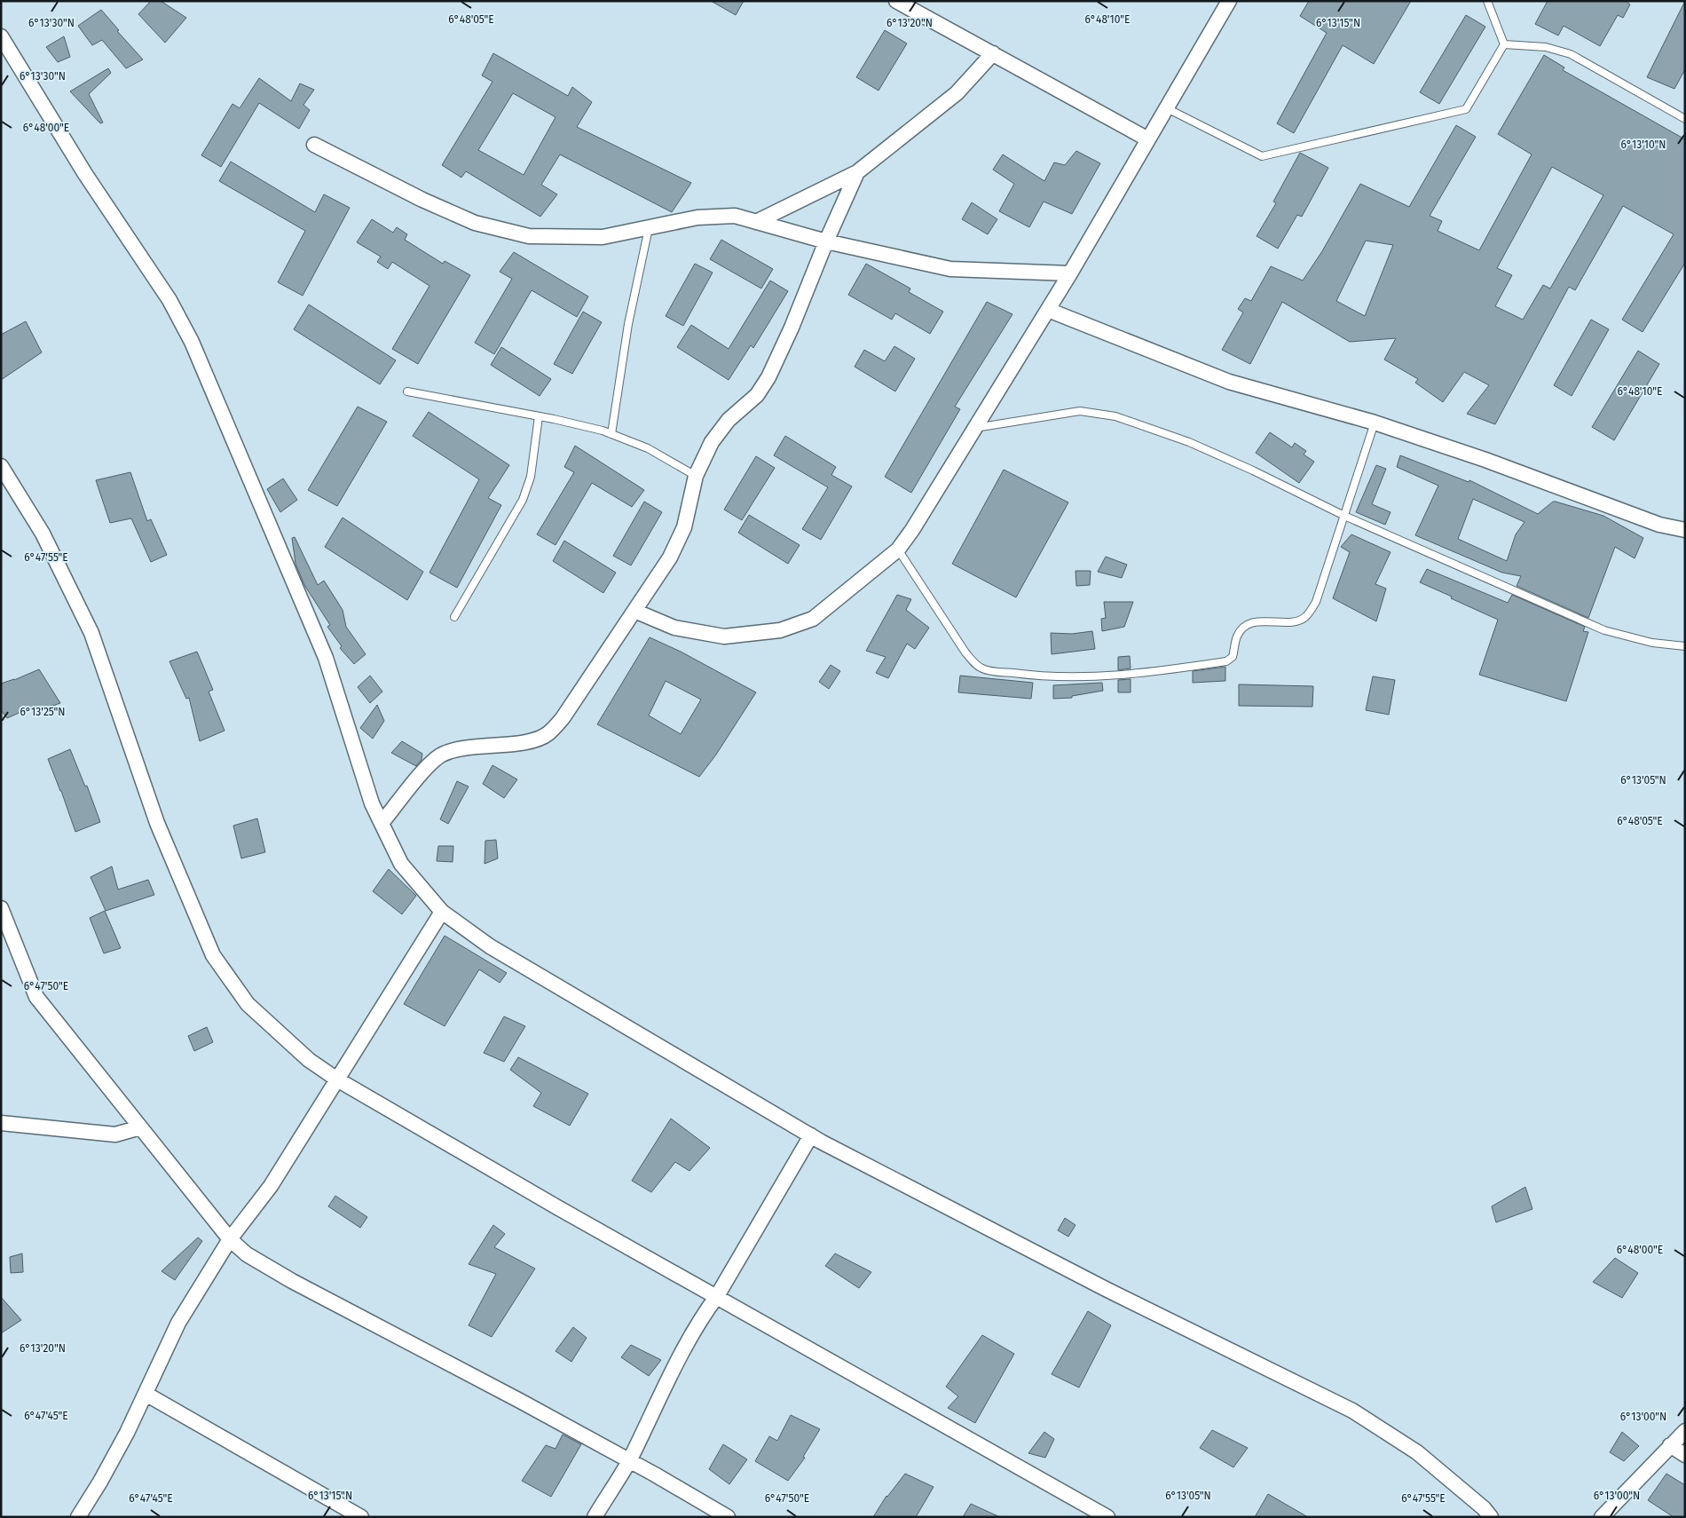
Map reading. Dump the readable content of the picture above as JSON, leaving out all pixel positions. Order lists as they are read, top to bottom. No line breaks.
{"coordinates":["6°48'05\"E","6°48'10\"E","6°13'30\"N","6°13'20\"N","6°13'15\"N","6°48'00\"E","6°13'10\"N","6°47'55\"E","6°13'25\"N","6°13'05\"N","6°47'50\"E","6°47'45\"E","6°13'00\"N"]}
